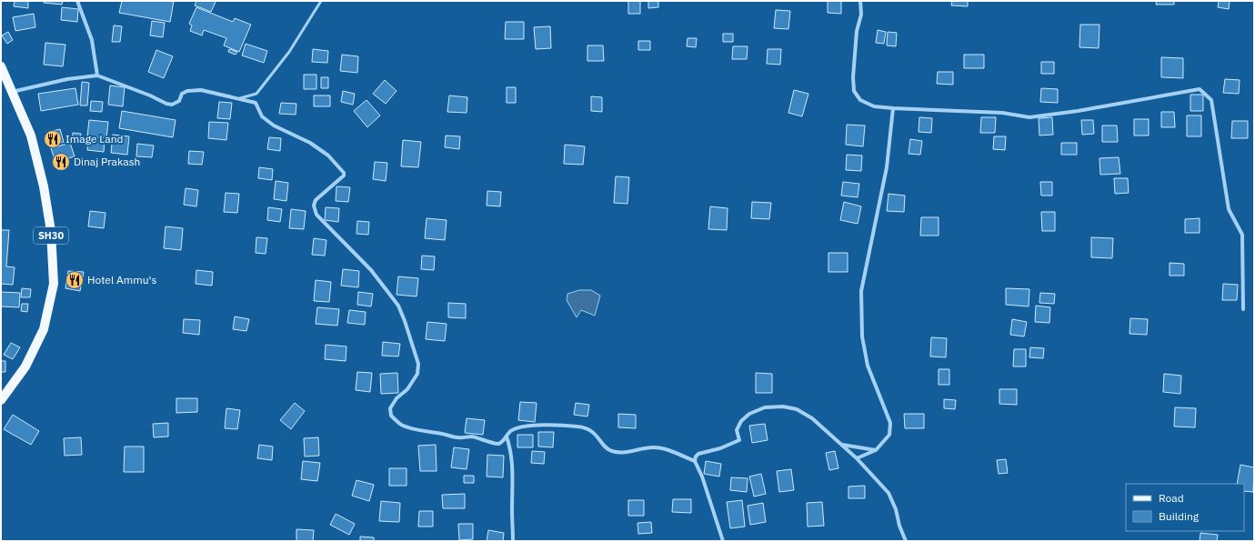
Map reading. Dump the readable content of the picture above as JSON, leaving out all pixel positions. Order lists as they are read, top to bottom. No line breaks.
{"streets":{"main road":["SH30"]},"places":{"restaurant":["Image Land","Dinaj Prakash","Hotel Ammu's"]},"legend":["Road","Building"]}
